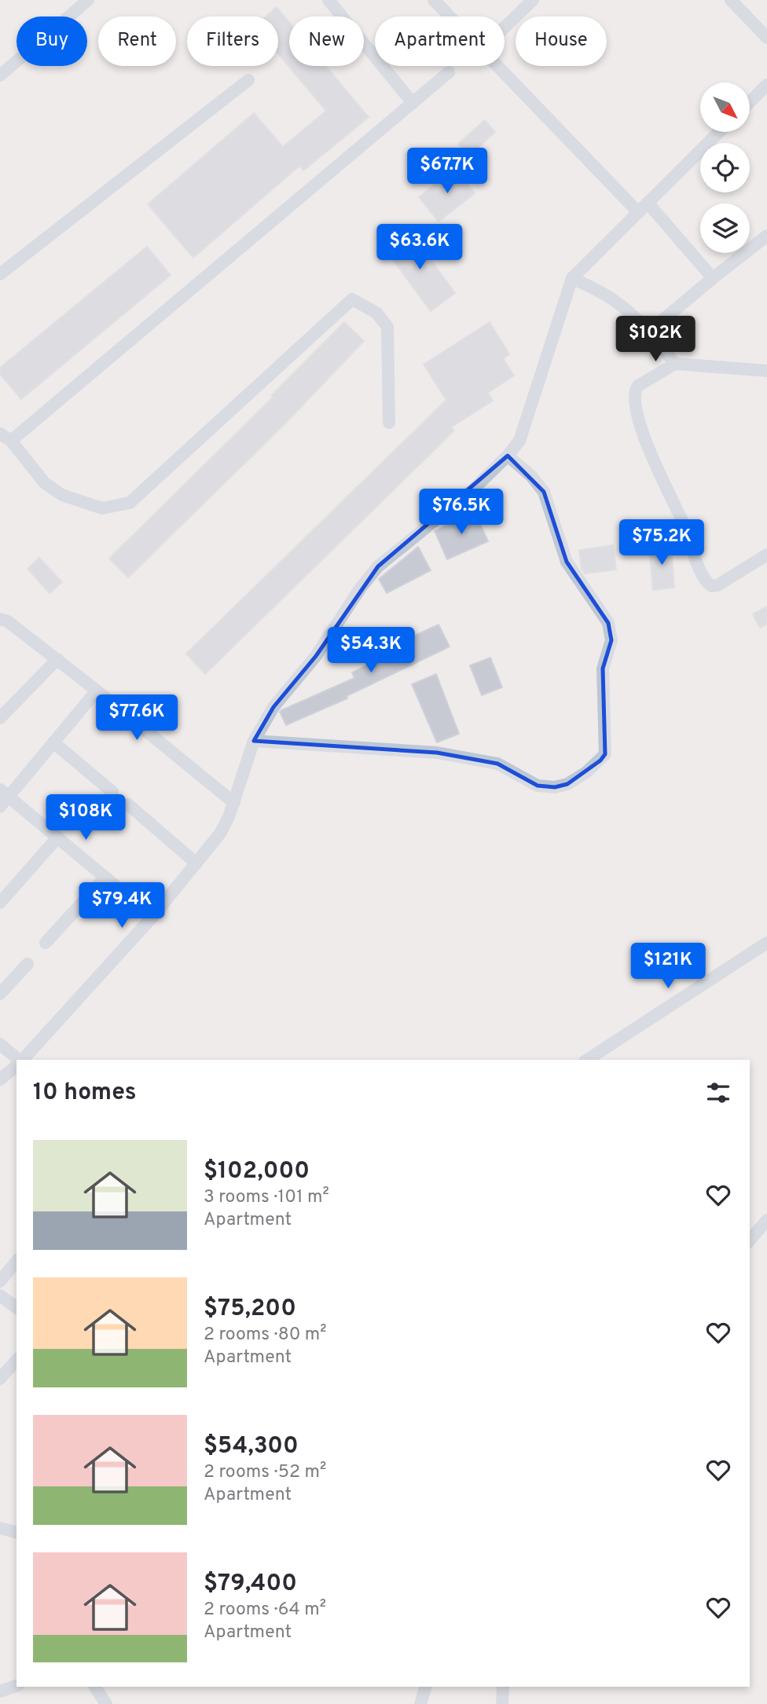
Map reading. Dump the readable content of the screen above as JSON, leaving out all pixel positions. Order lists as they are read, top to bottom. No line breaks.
{"north":"bottom right","page":{"chip":["Buy","Rent","Filters","New","Apartment","House"],"price":["$67.7K","$63.6K","$102K","$76.5K","$75.2K","$54.3K","$77.6K","$108K","$79.4K","$121K"],"heading":"10 homes","list":[{"name":"$102,000","note":"3 rooms · 101 m² · Apartment"},{"name":"$75,200","note":"2 rooms · 80 m² · Apartment"},{"name":"$54,300","note":"2 rooms · 52 m² · Apartment"},{"name":"$79,400","note":"2 rooms · 64 m² · Apartment"}]}}
